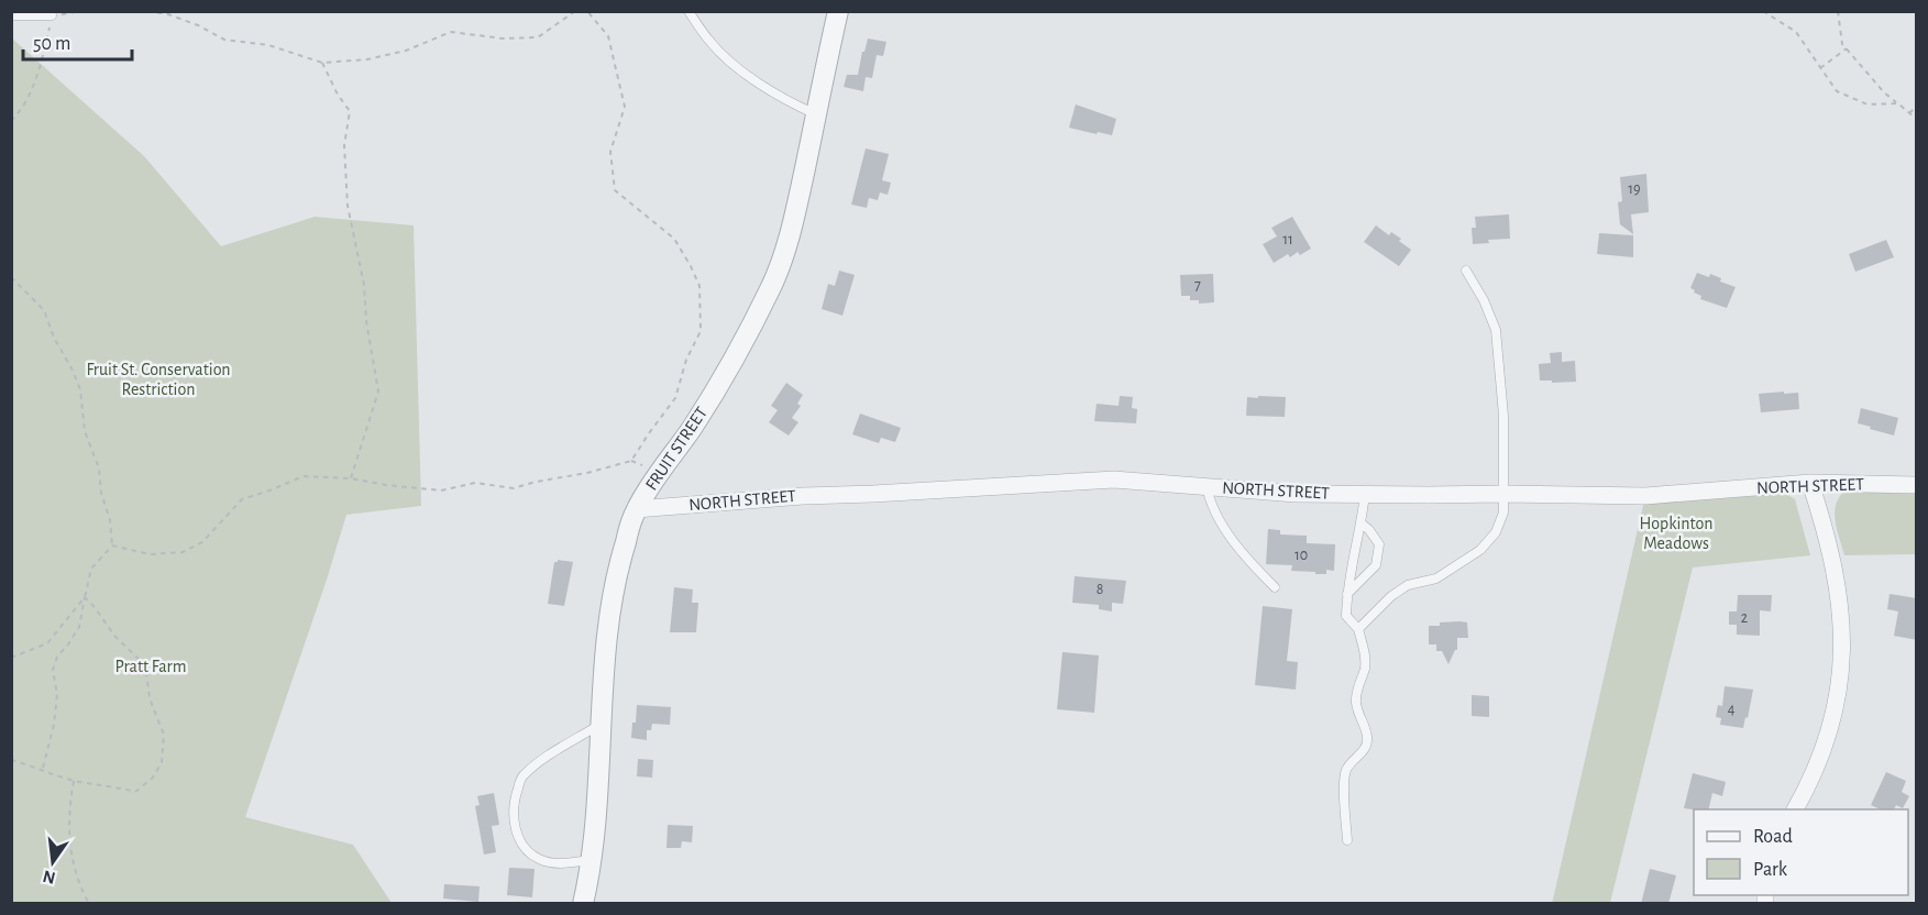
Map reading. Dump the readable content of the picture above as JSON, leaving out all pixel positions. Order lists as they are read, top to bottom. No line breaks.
{"streets":{"street":["FRUIT STREET","NORTH STREET"]},"crossings":[["FRUIT STREET","NORTH STREET"]],"parks":["Fruit St. Conservation Restriction","Hopkinton Meadows","Pratt Farm"],"house_numbers":["19","11","7","10","8","2","4"],"legend":["Road","Park"],"scale_bar":"50 m","north":"bottom"}
